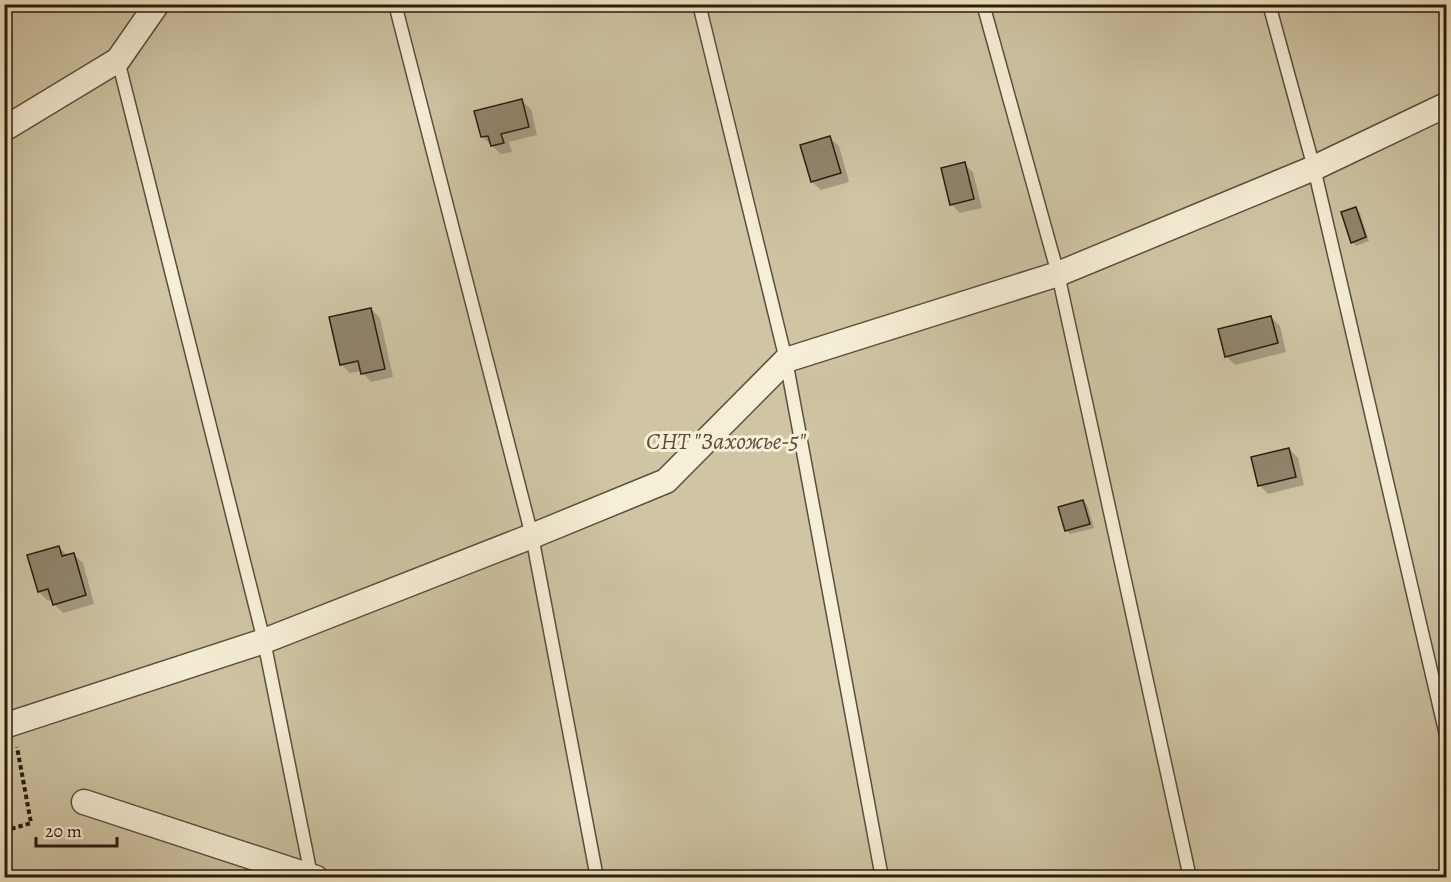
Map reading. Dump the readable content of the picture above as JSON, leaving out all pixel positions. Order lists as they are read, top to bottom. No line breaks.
{"parks":["СНТ \"Захожье-5\""],"scale_bar":"20 m"}
